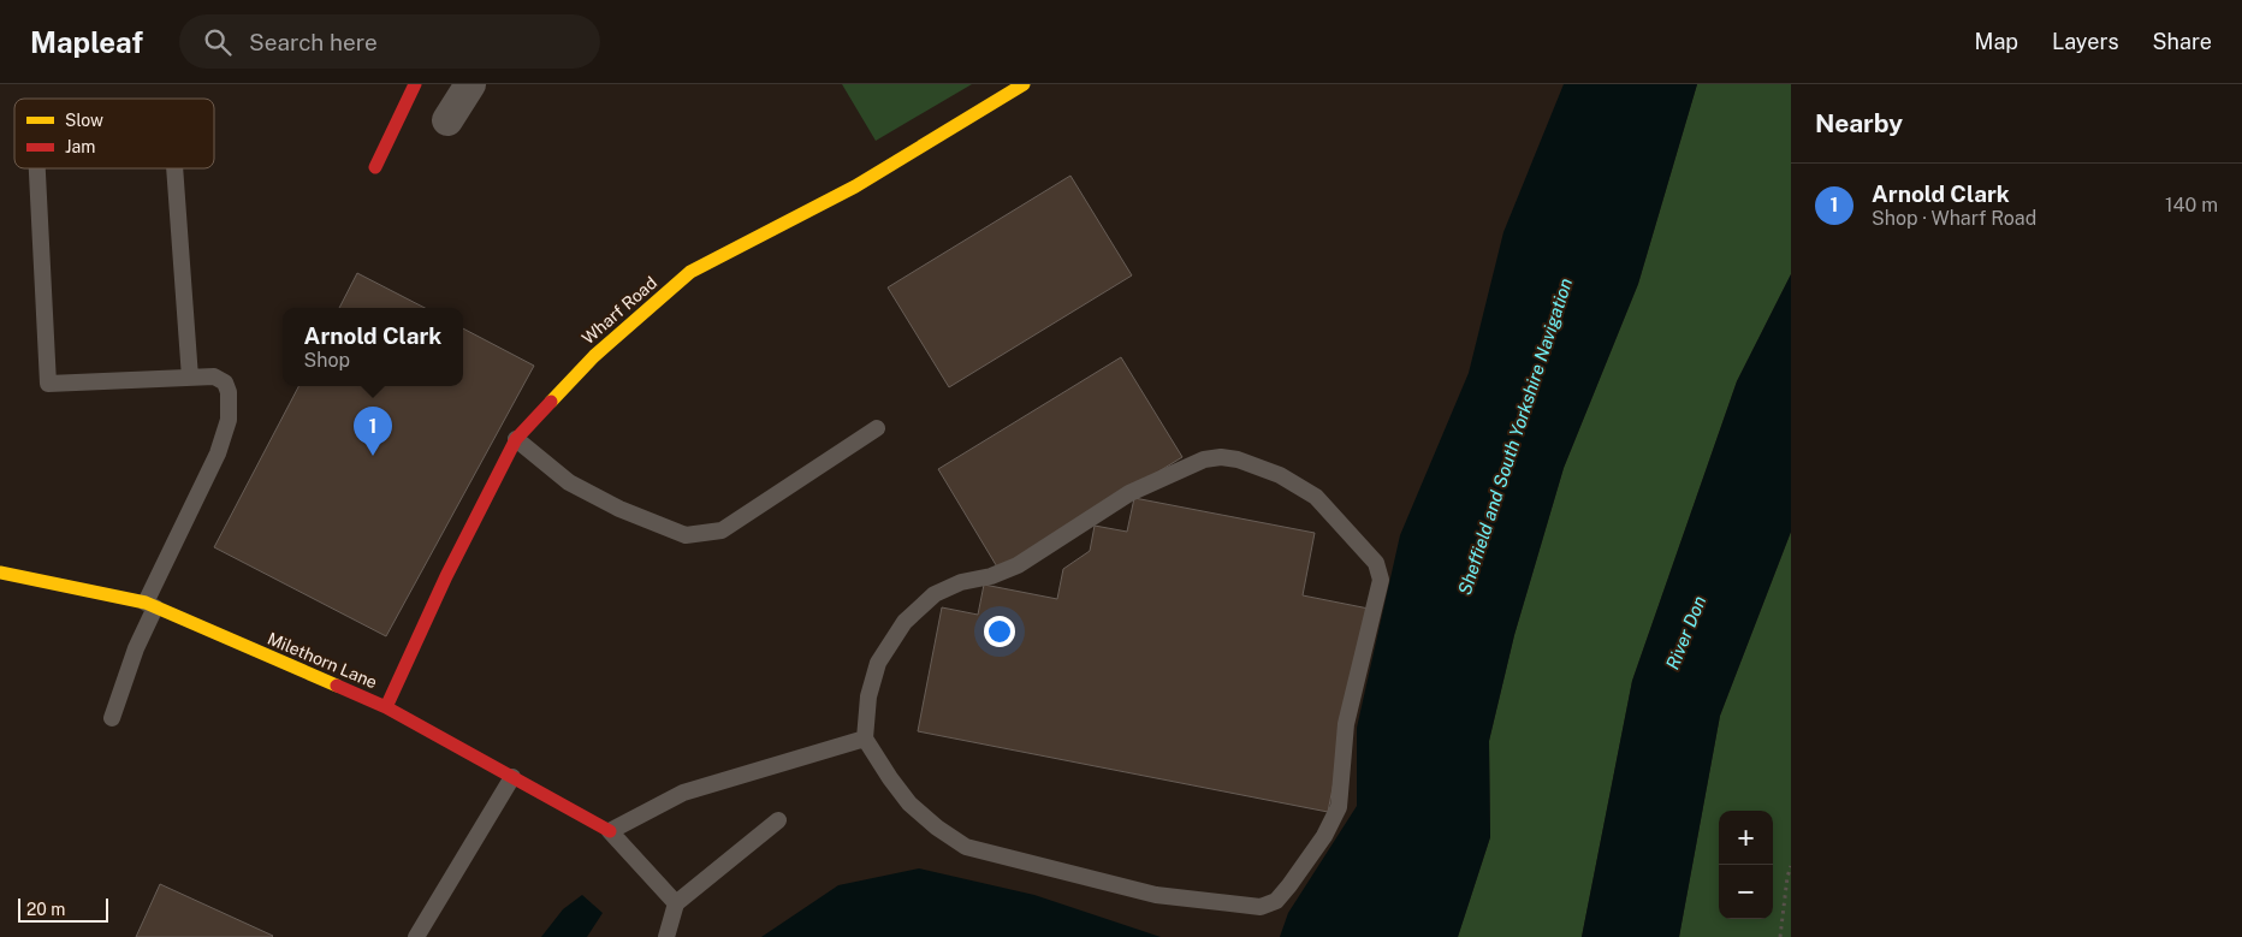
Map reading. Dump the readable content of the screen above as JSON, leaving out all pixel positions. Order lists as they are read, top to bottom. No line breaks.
{"streets":{"street":["Wharf Road","Milethorn Lane"]},"crossings":[["Wharf Road","Milethorn Lane"]],"water":["Sheffield and South Yorkshire Navigation","River Don"],"legend":["Slow","Jam"],"scale_bar":"20 m","page":{"header":"Mapleaf","search":"Search here","nav":["Map","Layers","Share"],"heading":"Nearby","list":[{"mark":"1","name":"Arnold Clark","note":"Shop · Wharf Road","value":"140 m"}],"popup":["Arnold Clark","Shop"],"pins":"1","map_buttons":["+","−"],"scale":"20 m"}}
